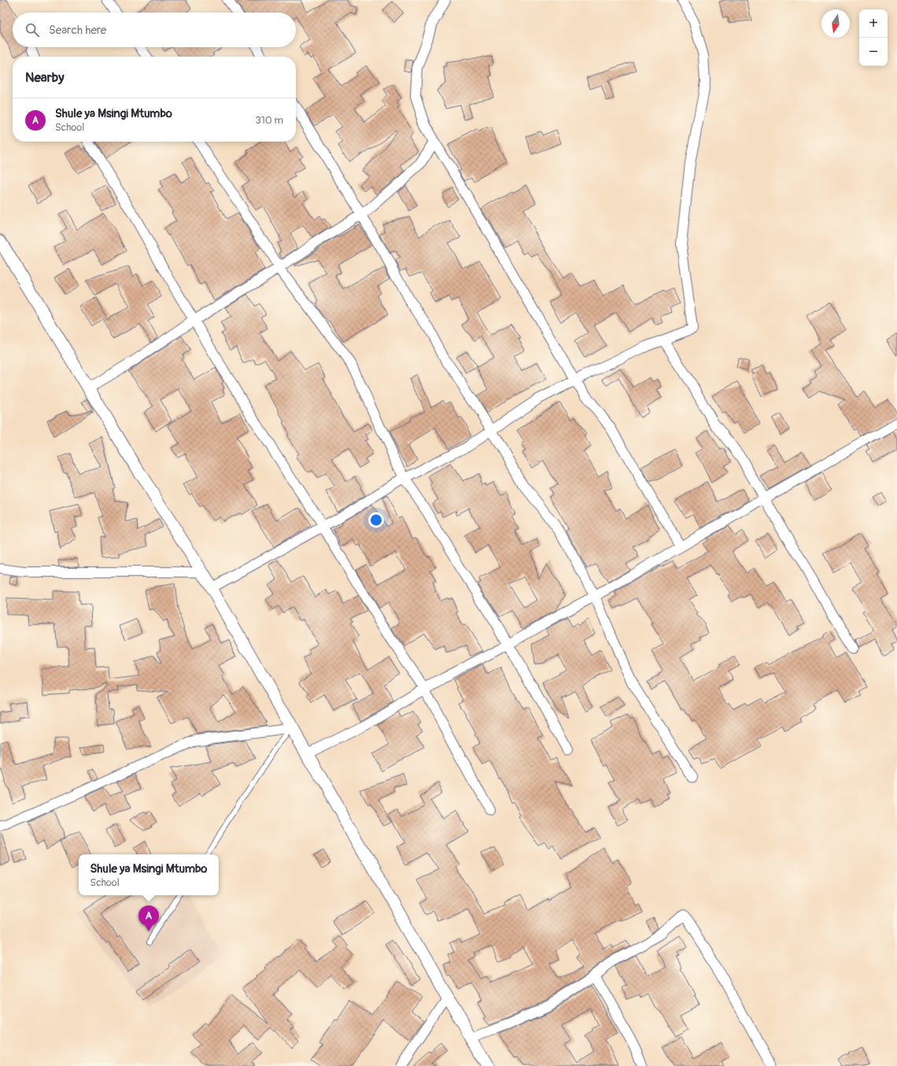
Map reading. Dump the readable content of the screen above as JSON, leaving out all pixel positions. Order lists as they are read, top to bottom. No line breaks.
{"north":"bottom","page":{"map_buttons":["+","−"],"search":"Search here","heading":"Nearby","list":[{"mark":"A","name":"Shule ya Msingi Mtumbo","note":"School","value":"310 m"}],"popup":["Shule ya Msingi Mtumbo","School"],"pins":"A"}}
